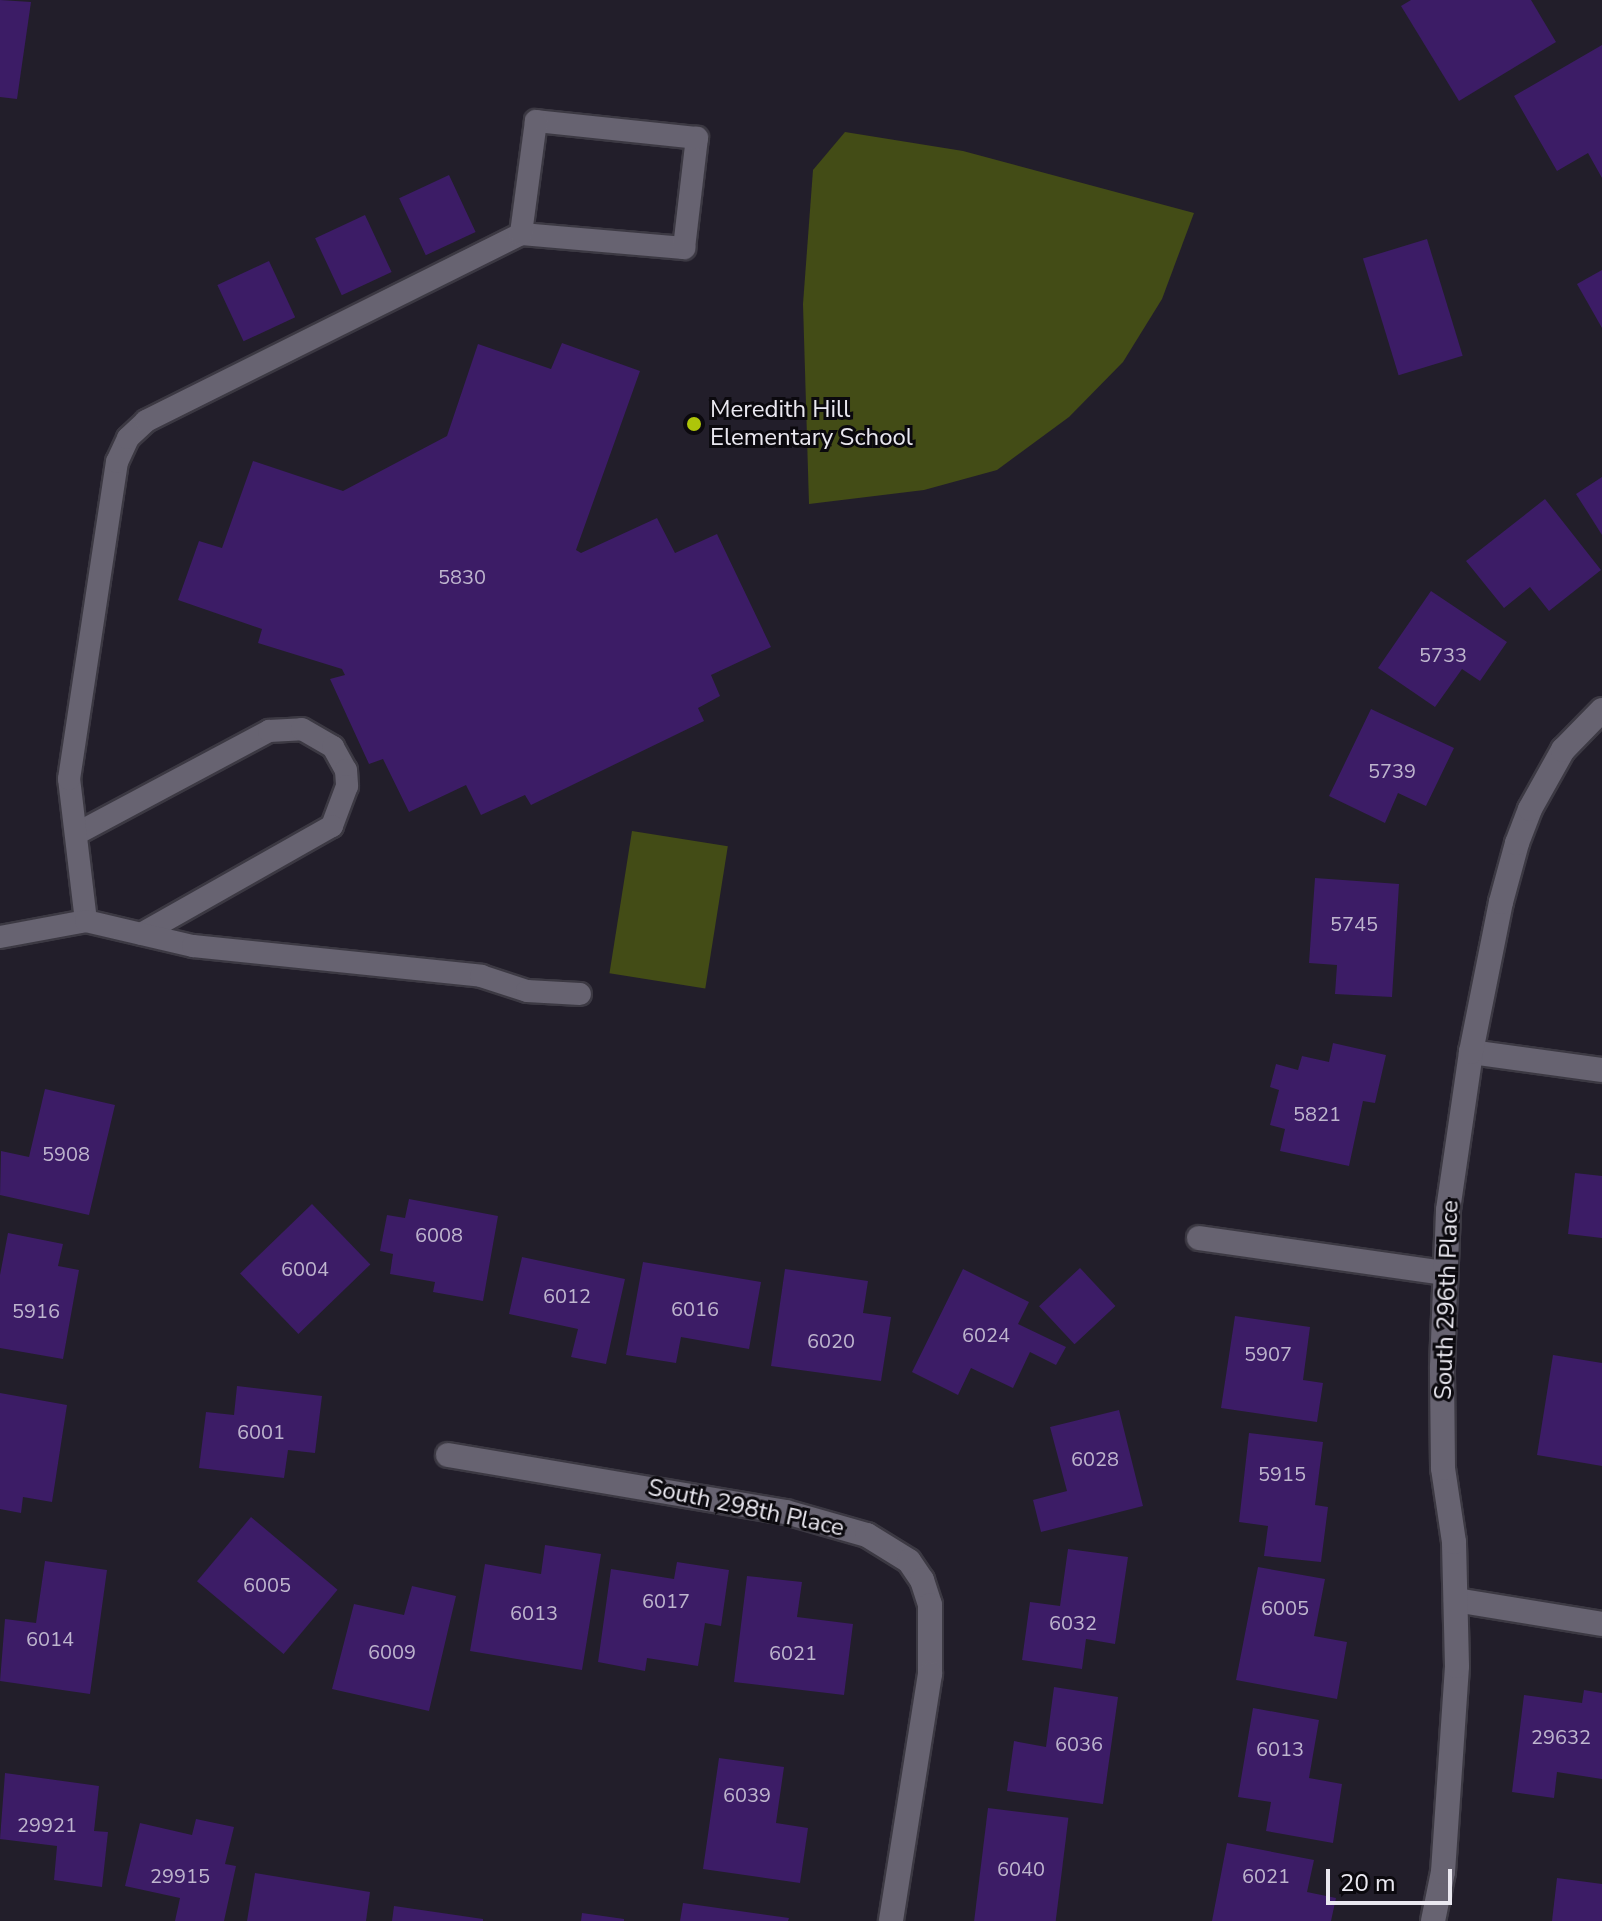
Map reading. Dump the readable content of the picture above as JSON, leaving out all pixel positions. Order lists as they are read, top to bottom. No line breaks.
{"streets":{"street":["South 296th Place","South 298th Place"]},"places":["Meredith Hill Elementary School"],"house_numbers":["5830","5733","5739","5745","5821","5908","6008","6004","6012","6016","5916","6024","6020","5907","6001","6028","5915","6005","6017","6005","6013","6032","6014","6009","6021","29632","6036","6013","6039","29921","6040","29915","6021"],"scale_bar":"20 m"}
